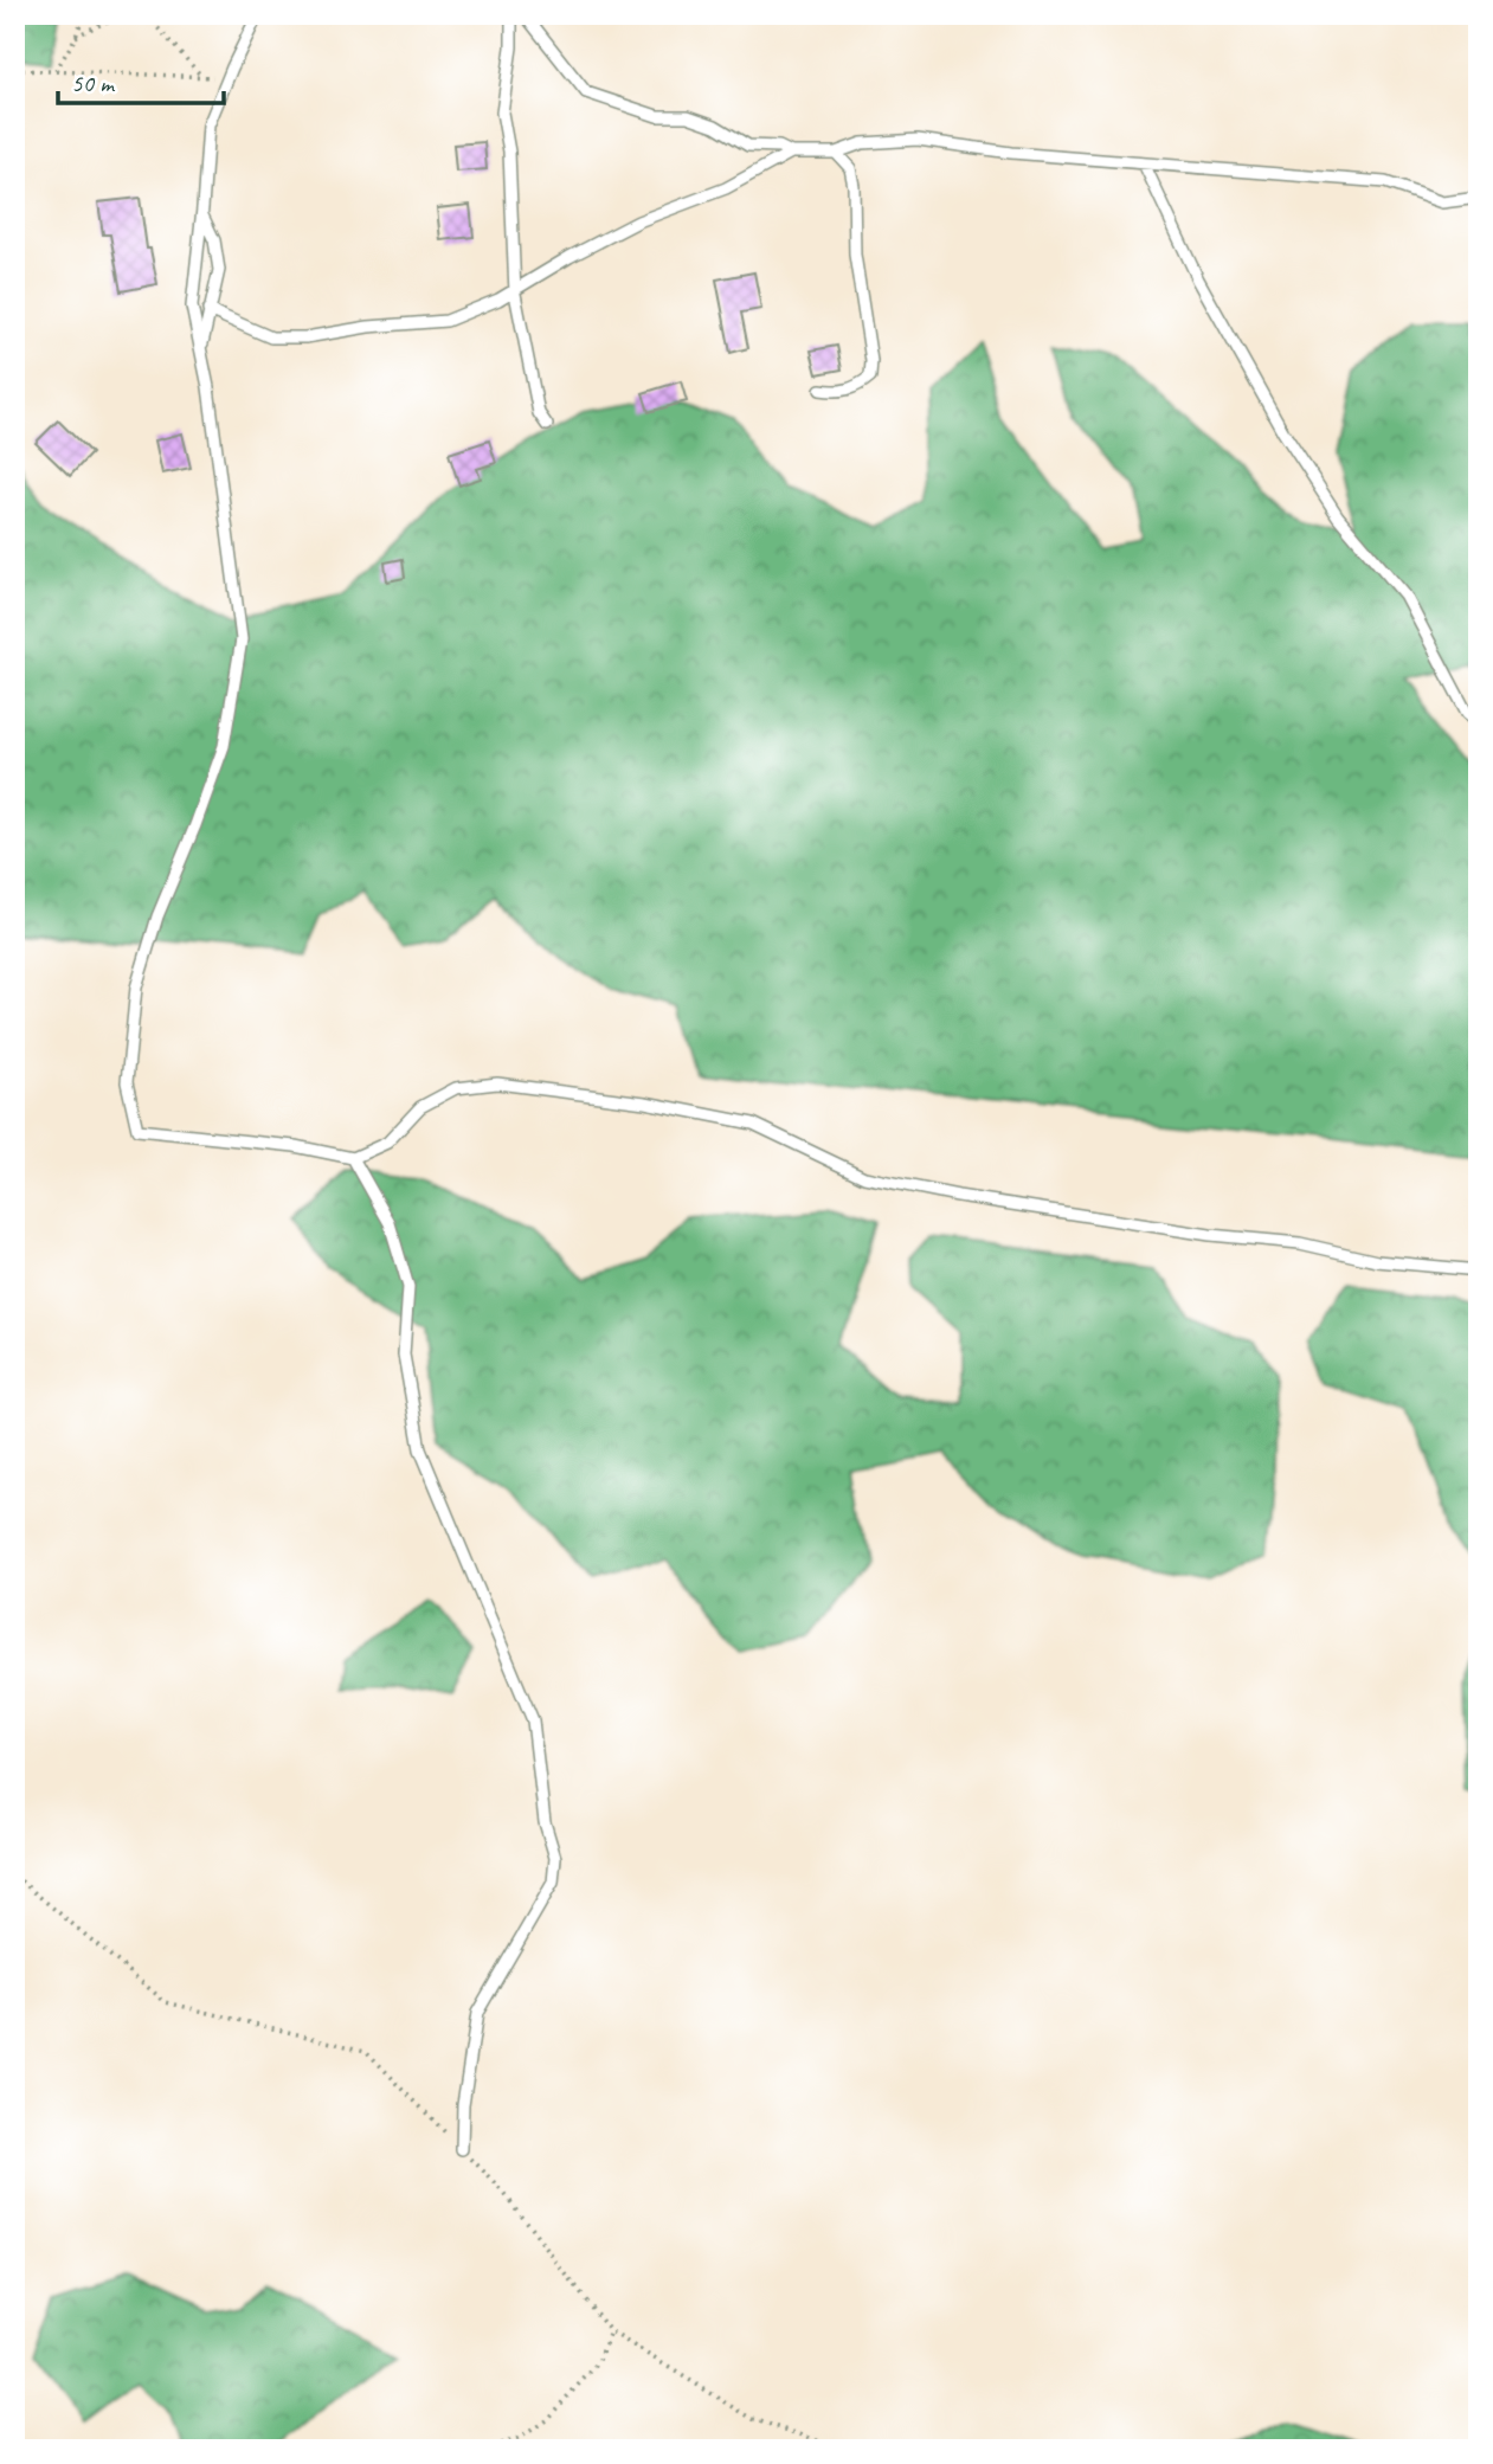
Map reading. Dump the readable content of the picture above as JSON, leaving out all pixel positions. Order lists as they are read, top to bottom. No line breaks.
{"scale_bar":"50 m"}
